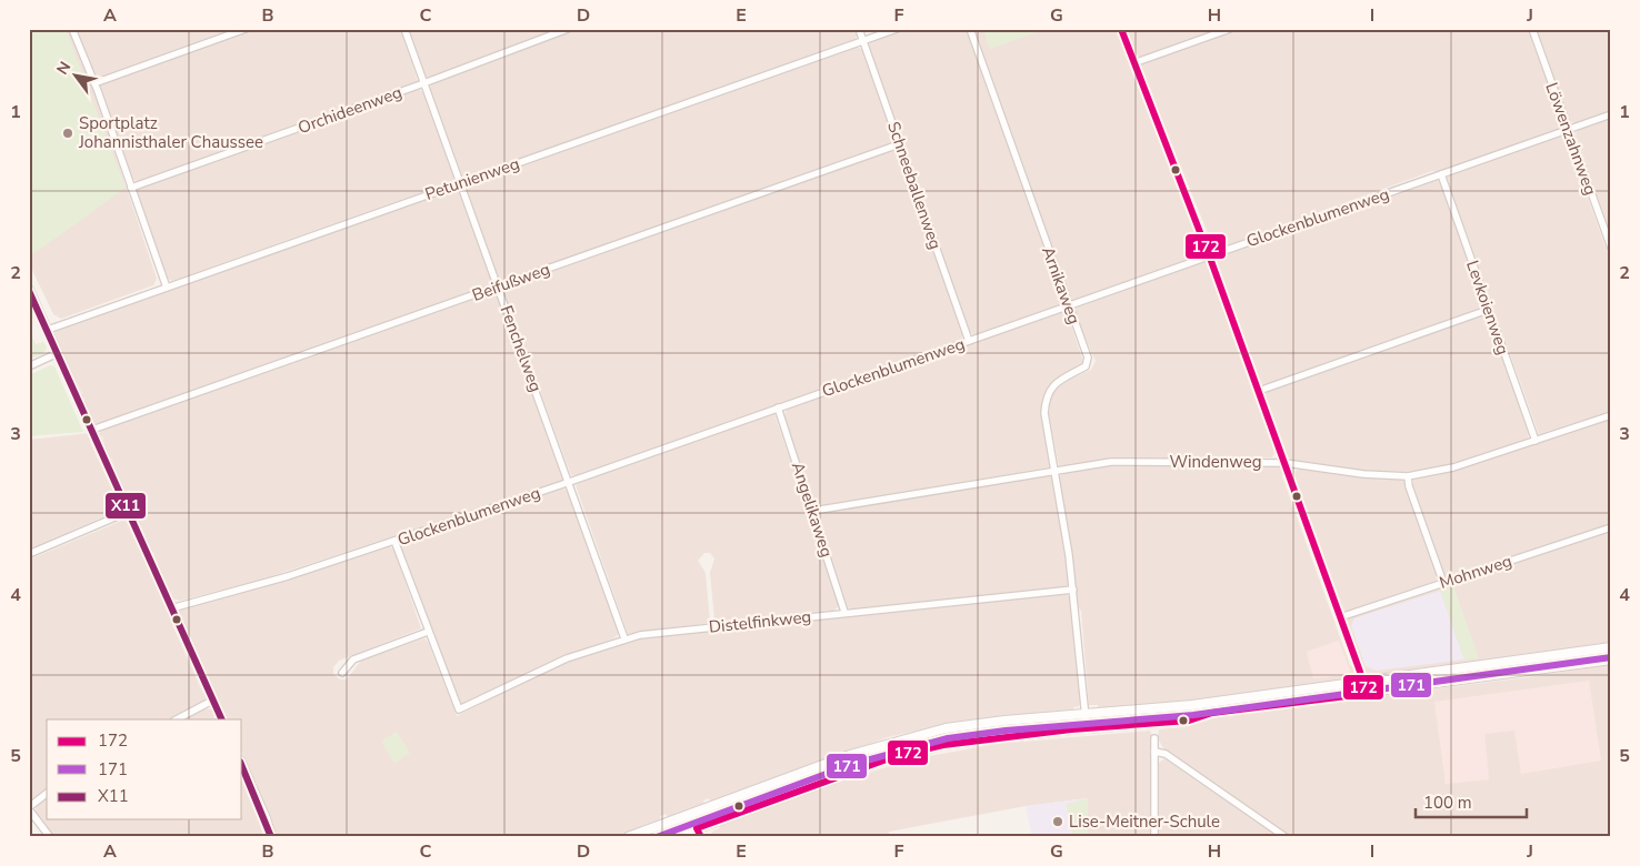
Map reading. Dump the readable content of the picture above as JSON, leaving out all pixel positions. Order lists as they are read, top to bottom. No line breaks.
{"streets":{"street":["Orchideenweg","Löwenzahnweg","Petunienweg","Schneeballenweg","Glockenblumenweg","Beifußweg","Arnikaweg","Levkoienweg","Fenchelweg","Windenweg","Angelikaweg","Mohnweg","Distelfinkweg"]},"crossings":[["Orchideenweg","Fenchelweg"],["Löwenzahnweg","Glockenblumenweg"],["Petunienweg","Schneeballenweg"],["Petunienweg","Fenchelweg"],["Schneeballenweg","Glockenblumenweg"],["Schneeballenweg","Beifußweg"],["Glockenblumenweg","Arnikaweg"],["Glockenblumenweg","Levkoienweg"],["Glockenblumenweg","Fenchelweg"],["Glockenblumenweg","Angelikaweg"],["Beifußweg","Fenchelweg"],["Arnikaweg","Windenweg"],["Arnikaweg","Distelfinkweg"],["Levkoienweg","Windenweg"],["Fenchelweg","Distelfinkweg"],["Windenweg","Angelikaweg"],["Angelikaweg","Distelfinkweg"]],"places":["Sportplatz Johannisthaler Chaussee","Lise-Meitner-Schule"],"lines":["transit line 172","transit line X11","transit line 171"],"legend":["172","171","X11"],"scale_bar":"100 m","north":"top left","grid":{"columns":["A","B","C","D","E","F","G","H","I","J"],"rows":["1","2","3","4","5"]}}
